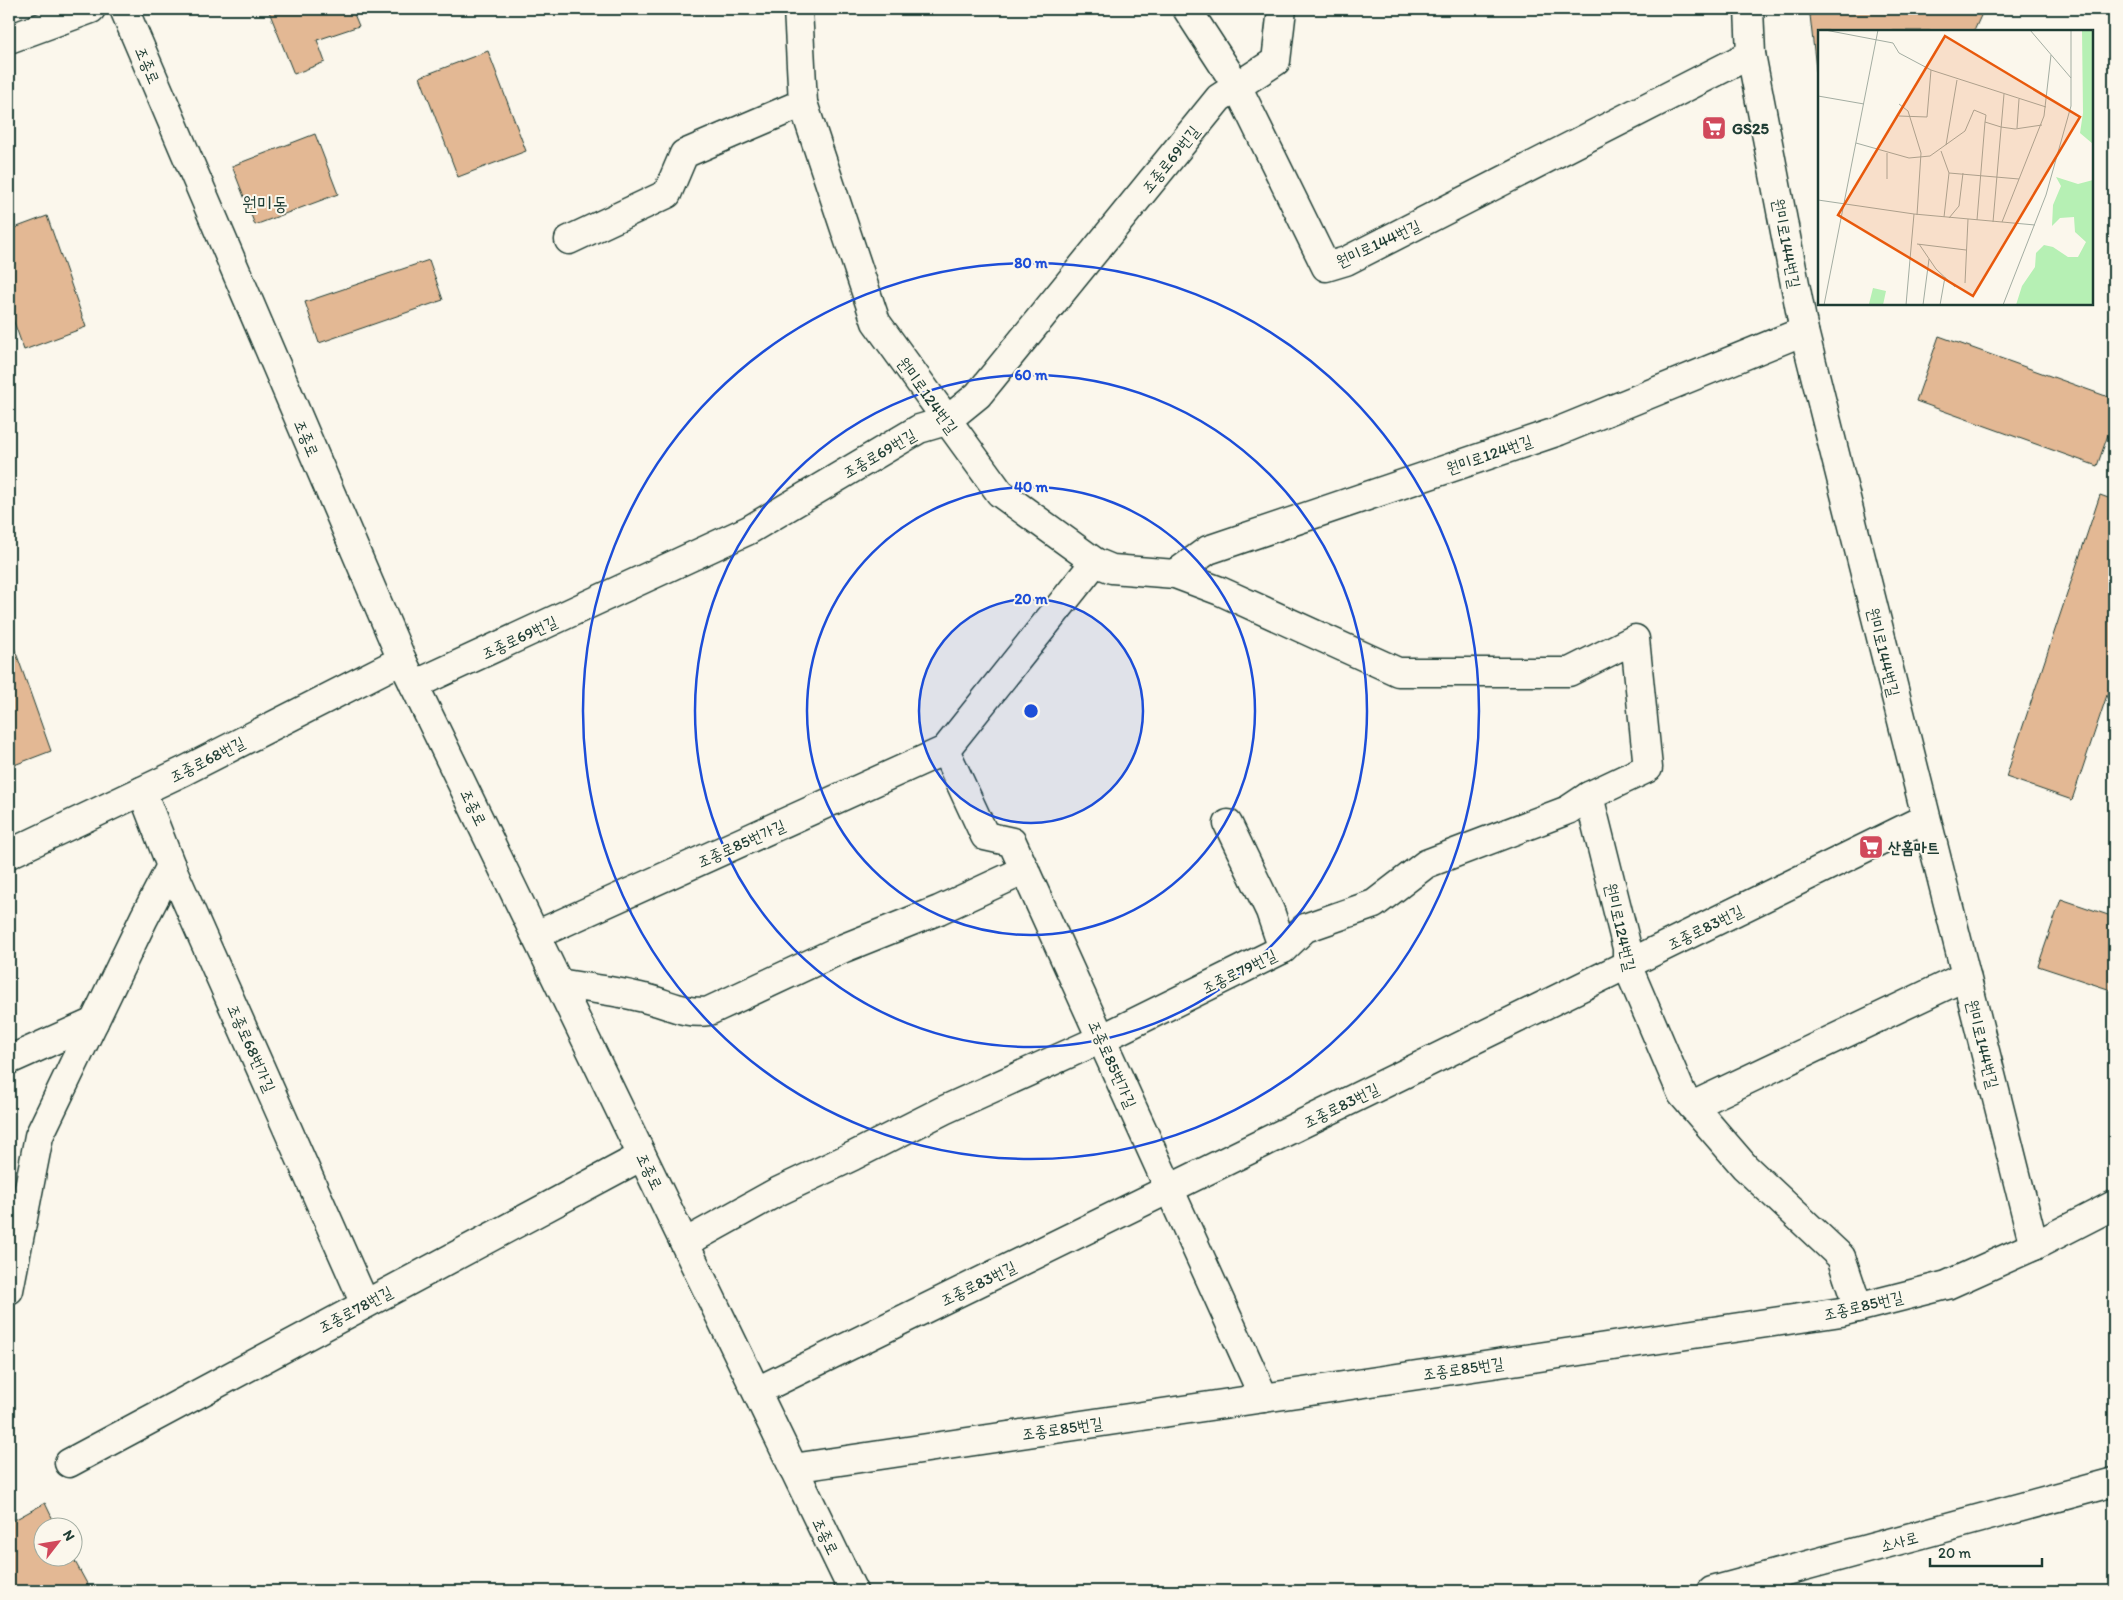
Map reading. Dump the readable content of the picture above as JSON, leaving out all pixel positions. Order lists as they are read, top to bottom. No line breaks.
{"streets":{"street":["조종로","조종로69번길","원미로144번길","원미로124번길","조종로68번길","조종로85번가길","조종로83번길","조종로79번길","조종로68번가길","조종로85번길","조종로78번길","소사로"]},"crossings":[["조종로","조종로69번길"],["조종로","조종로68번길"],["조종로","조종로85번가길"],["조종로","조종로83번길"],["조종로","조종로79번길"],["조종로","조종로85번길"],["조종로","조종로78번길"],["조종로69번길","원미로144번길"],["조종로69번길","원미로124번길"],["원미로144번길","원미로124번길"],["원미로144번길","조종로83번길"],["원미로144번길","조종로85번길"],["원미로124번길","조종로85번가길"],["원미로124번길","조종로83번길"],["원미로124번길","조종로79번길"],["원미로124번길","조종로85번길"],["조종로68번길","조종로68번가길"],["조종로85번가길","조종로83번길"],["조종로85번가길","조종로79번길"],["조종로85번가길","조종로85번길"],["조종로68번가길","조종로78번길"]],"districts":["원미동"],"places":{"supermarket":["GS25","산홈마트"]},"scale_bar":"20 m","north":"top right","rings":["80 m","60 m","40 m","20 m"]}
